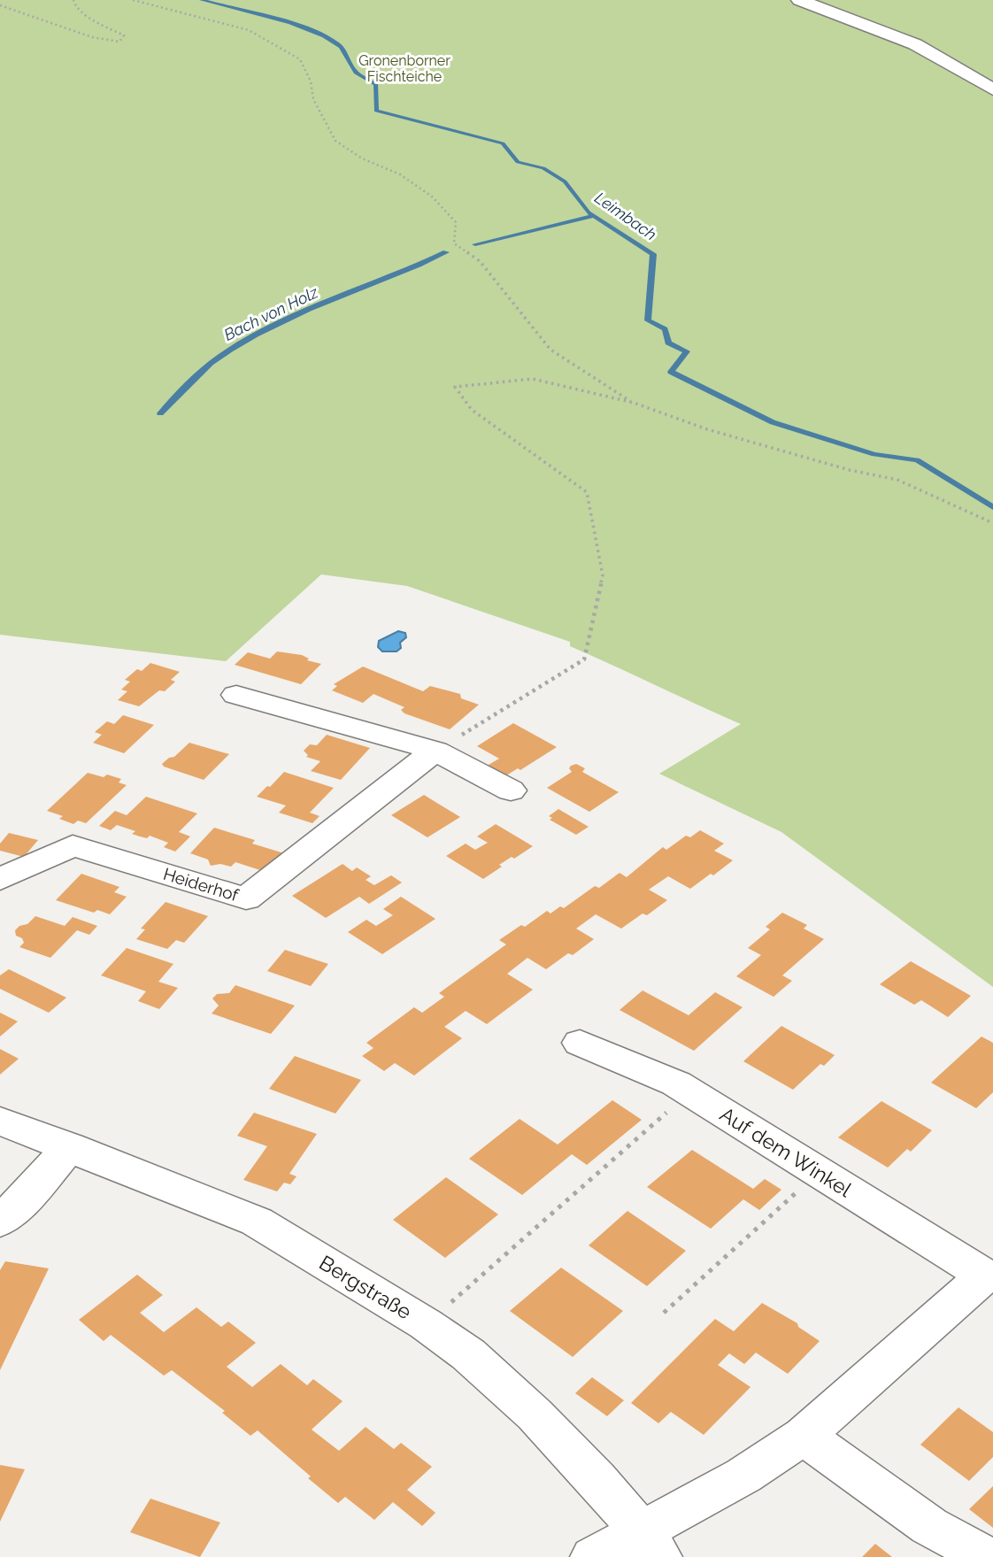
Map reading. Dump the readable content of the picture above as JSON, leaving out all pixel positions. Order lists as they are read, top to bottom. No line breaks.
{"streets":{"street":["Heiderhof","Auf dem Winkel","Bergstraße"]},"crossings":[["Auf dem Winkel","Bergstraße"]],"water":["Leimbach","Bach von Holz"],"parks":["Gronenborner Fischteiche"]}
